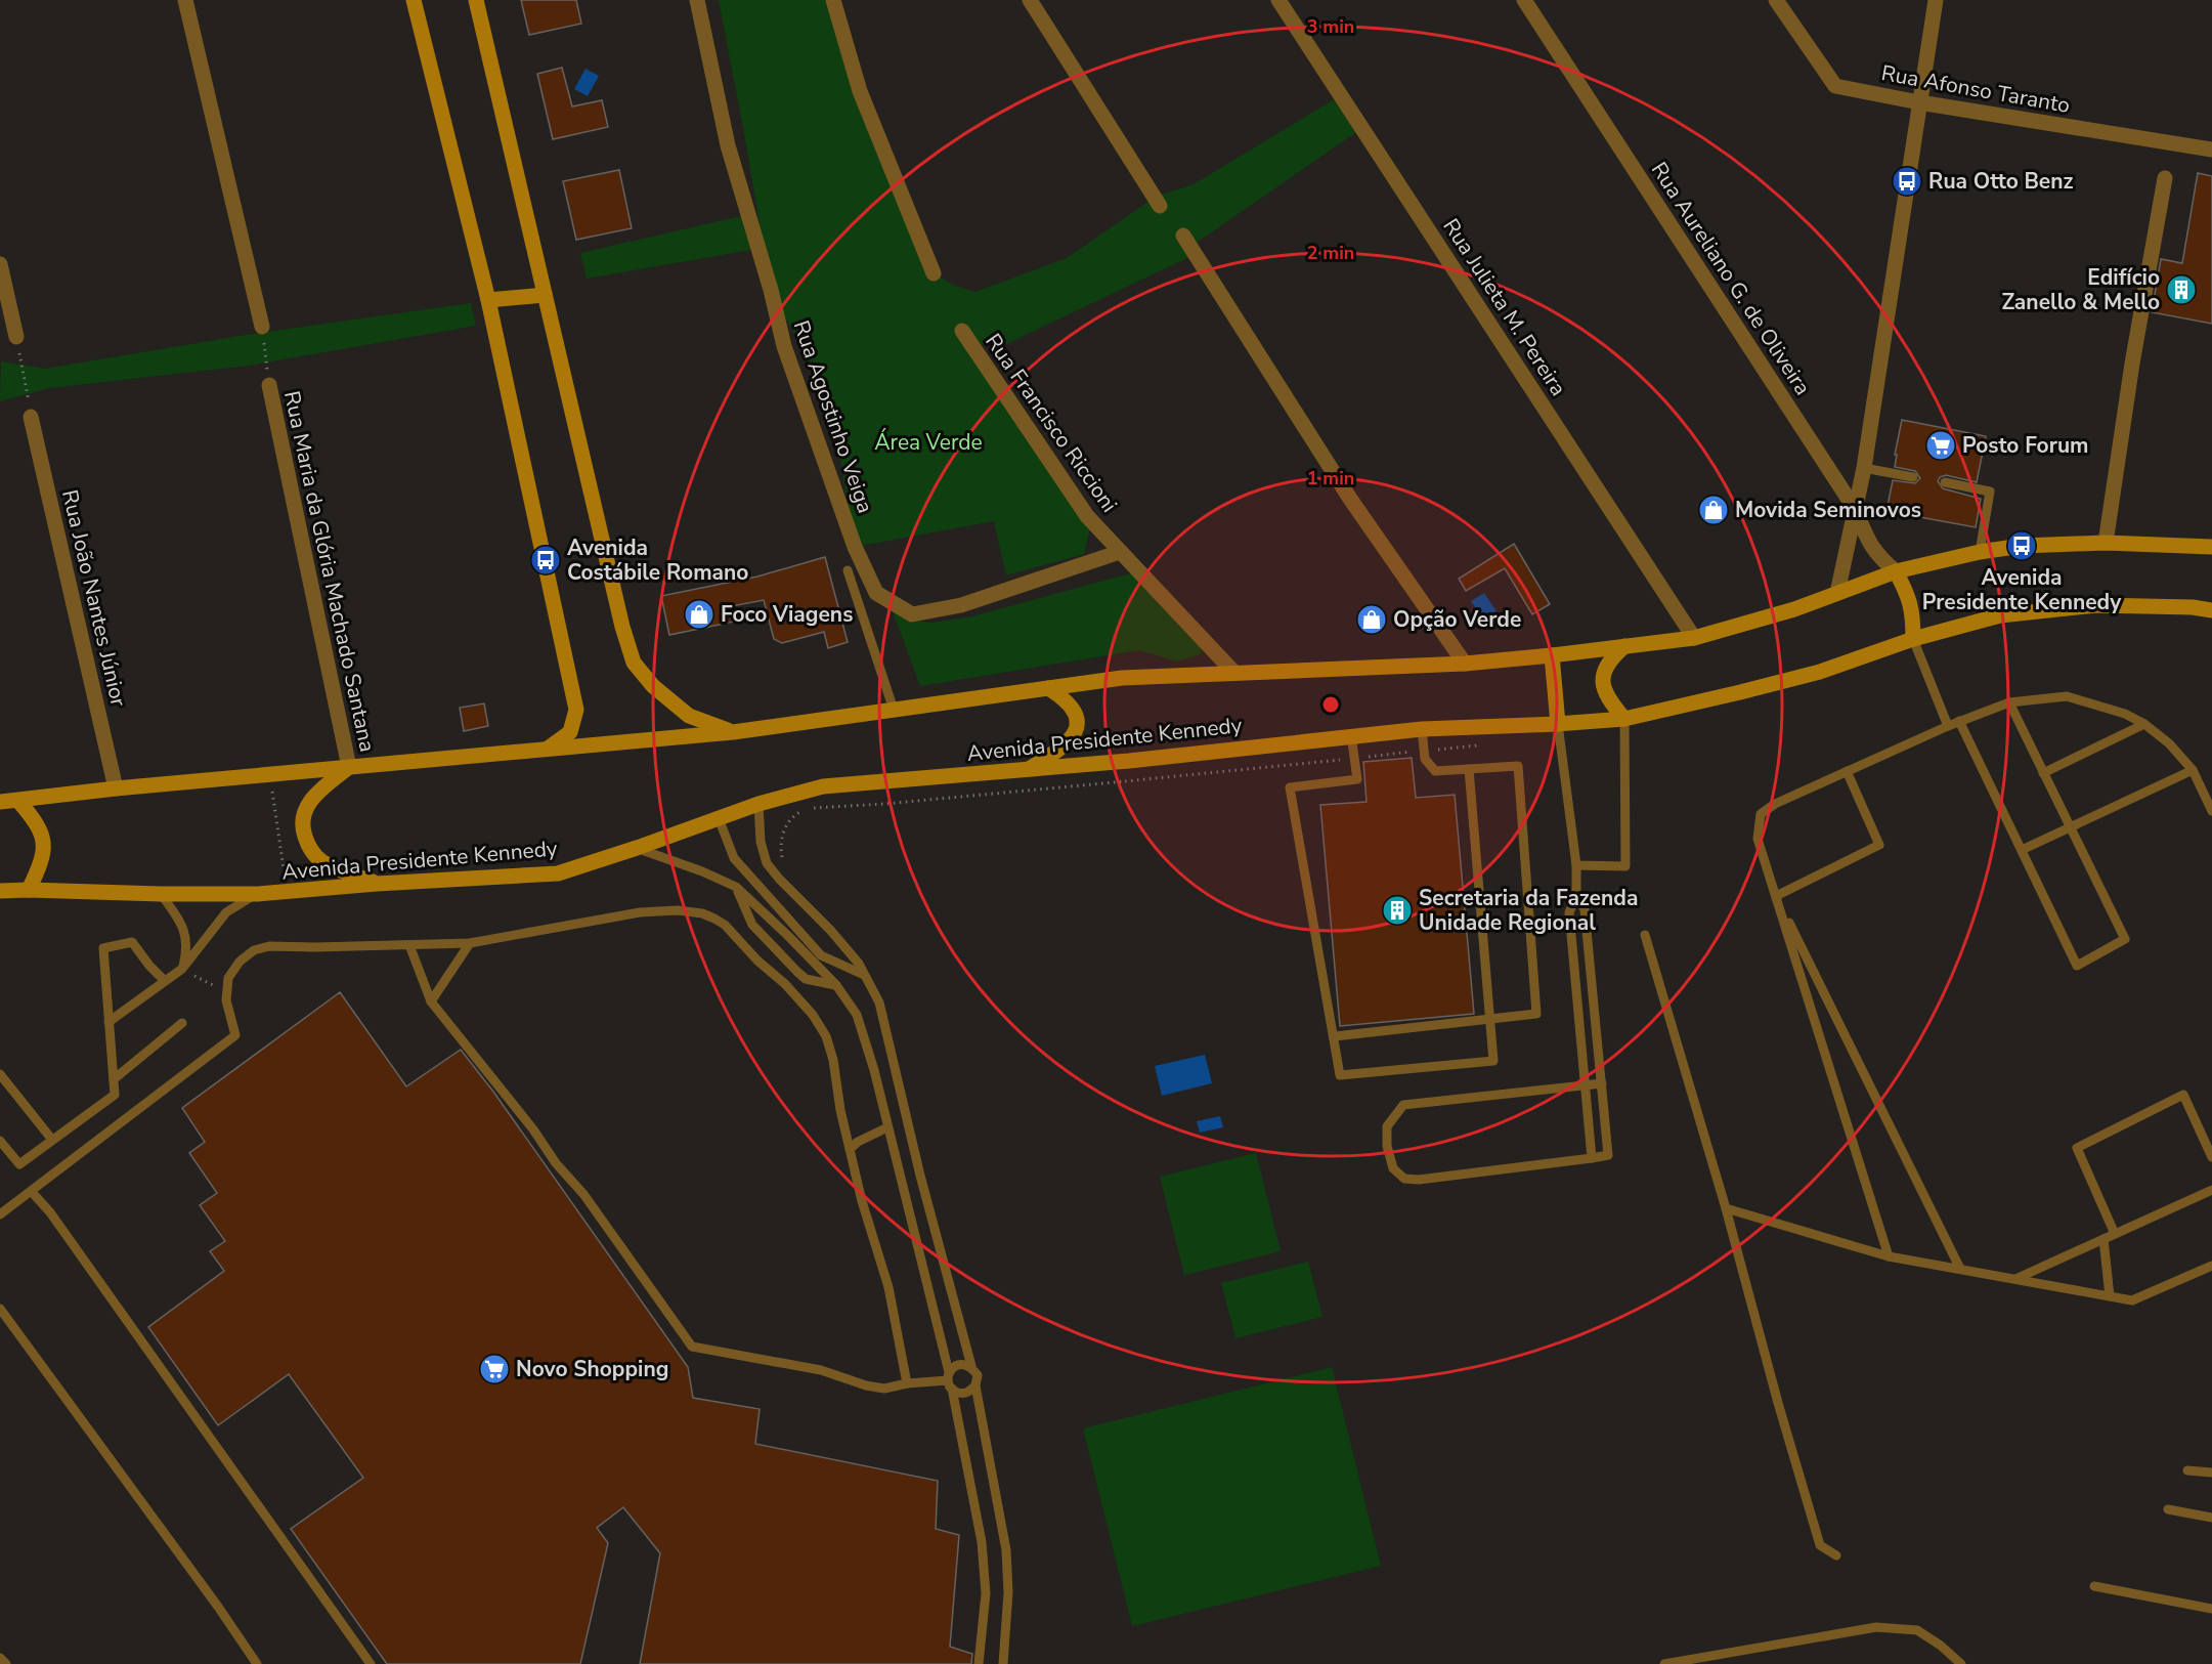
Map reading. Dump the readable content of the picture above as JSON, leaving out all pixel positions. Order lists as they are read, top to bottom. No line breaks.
{"streets":{"main road":["Avenida Presidente Kennedy"],"street":["Rua Afonso Taranto","Rua Aureliano G. de Oliveira","Rua Julieta M. Pereira","Rua Agostinho Veiga","Rua Francisco Riccioni","Rua Maria da Glória Machado Santana","Rua João Nantes Júnior"]},"crossings":[["Rua Agostinho Veiga","Rua Francisco Riccioni"]],"parks":["Área Verde"],"places":{"bus stop":["Rua Otto Benz","Avenida Presidente Kennedy","Avenida Costábile Romano"],"building":["Edifício Zanello & Mello","Secretaria da Fazenda Unidade Regional"],"supermarket":["Posto Forum","Novo Shopping"],"shop":["Movida Seminovos","Foco Viagens","Opção Verde"]},"rings":["3 min","2 min","1 min"]}
